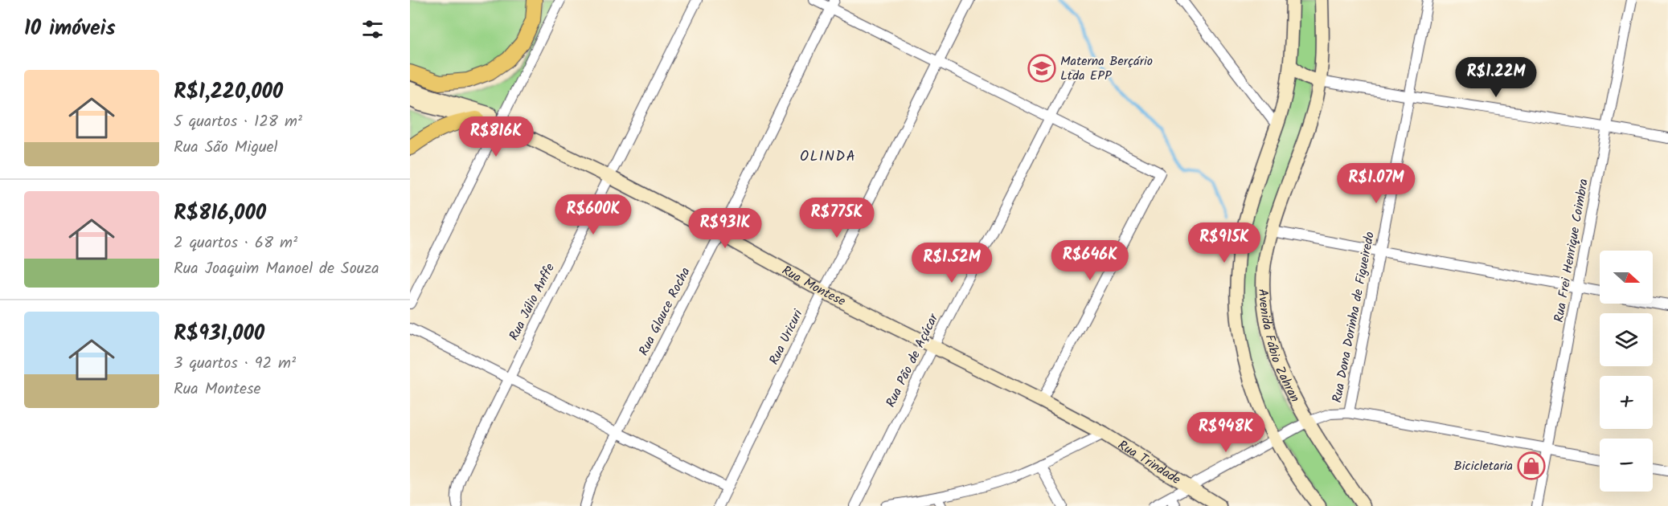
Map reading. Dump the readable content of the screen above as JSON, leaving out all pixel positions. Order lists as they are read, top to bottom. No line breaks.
{"streets":{"main road":["Rua Montese","Avenida Fábio Zahran","Rua Trindade"],"street":["Rua Frei Henrique Coimbra","Rua Júlio Anffe","Rua Glauce Rocha","Rua Dona Dorinha de Figueiredo","Rua Uricuri","Rua Pão de Açúcar"]},"crossings":[["Rua Montese","Rua Júlio Anffe"],["Rua Montese","Rua Glauce Rocha"],["Rua Montese","Rua Uricuri"],["Rua Montese","Rua Pão de Açúcar"],["Rua Montese","Rua Trindade"]],"districts":["OLINDA"],"places":{"school or university":["Materna Berçário Ltda EPP"],"shop":["Bicicletaria"]},"north":"right","page":{"heading":"10 imóveis","price":["R$1.22M","R$816K","R$1.07M","R$600K","R$775K","R$931K","R$915K","R$646K","R$1.52M","R$948K"],"list":[{"name":"R$1,220,000","note":"5 quartos · 128 m² · Rua São Miguel"},{"name":"R$816,000","note":"2 quartos · 68 m² · Rua Joaquim Manoel de Souza"},{"name":"R$931,000","note":"3 quartos · 92 m² · Rua Montese"}],"map_buttons":["+","−"]}}
